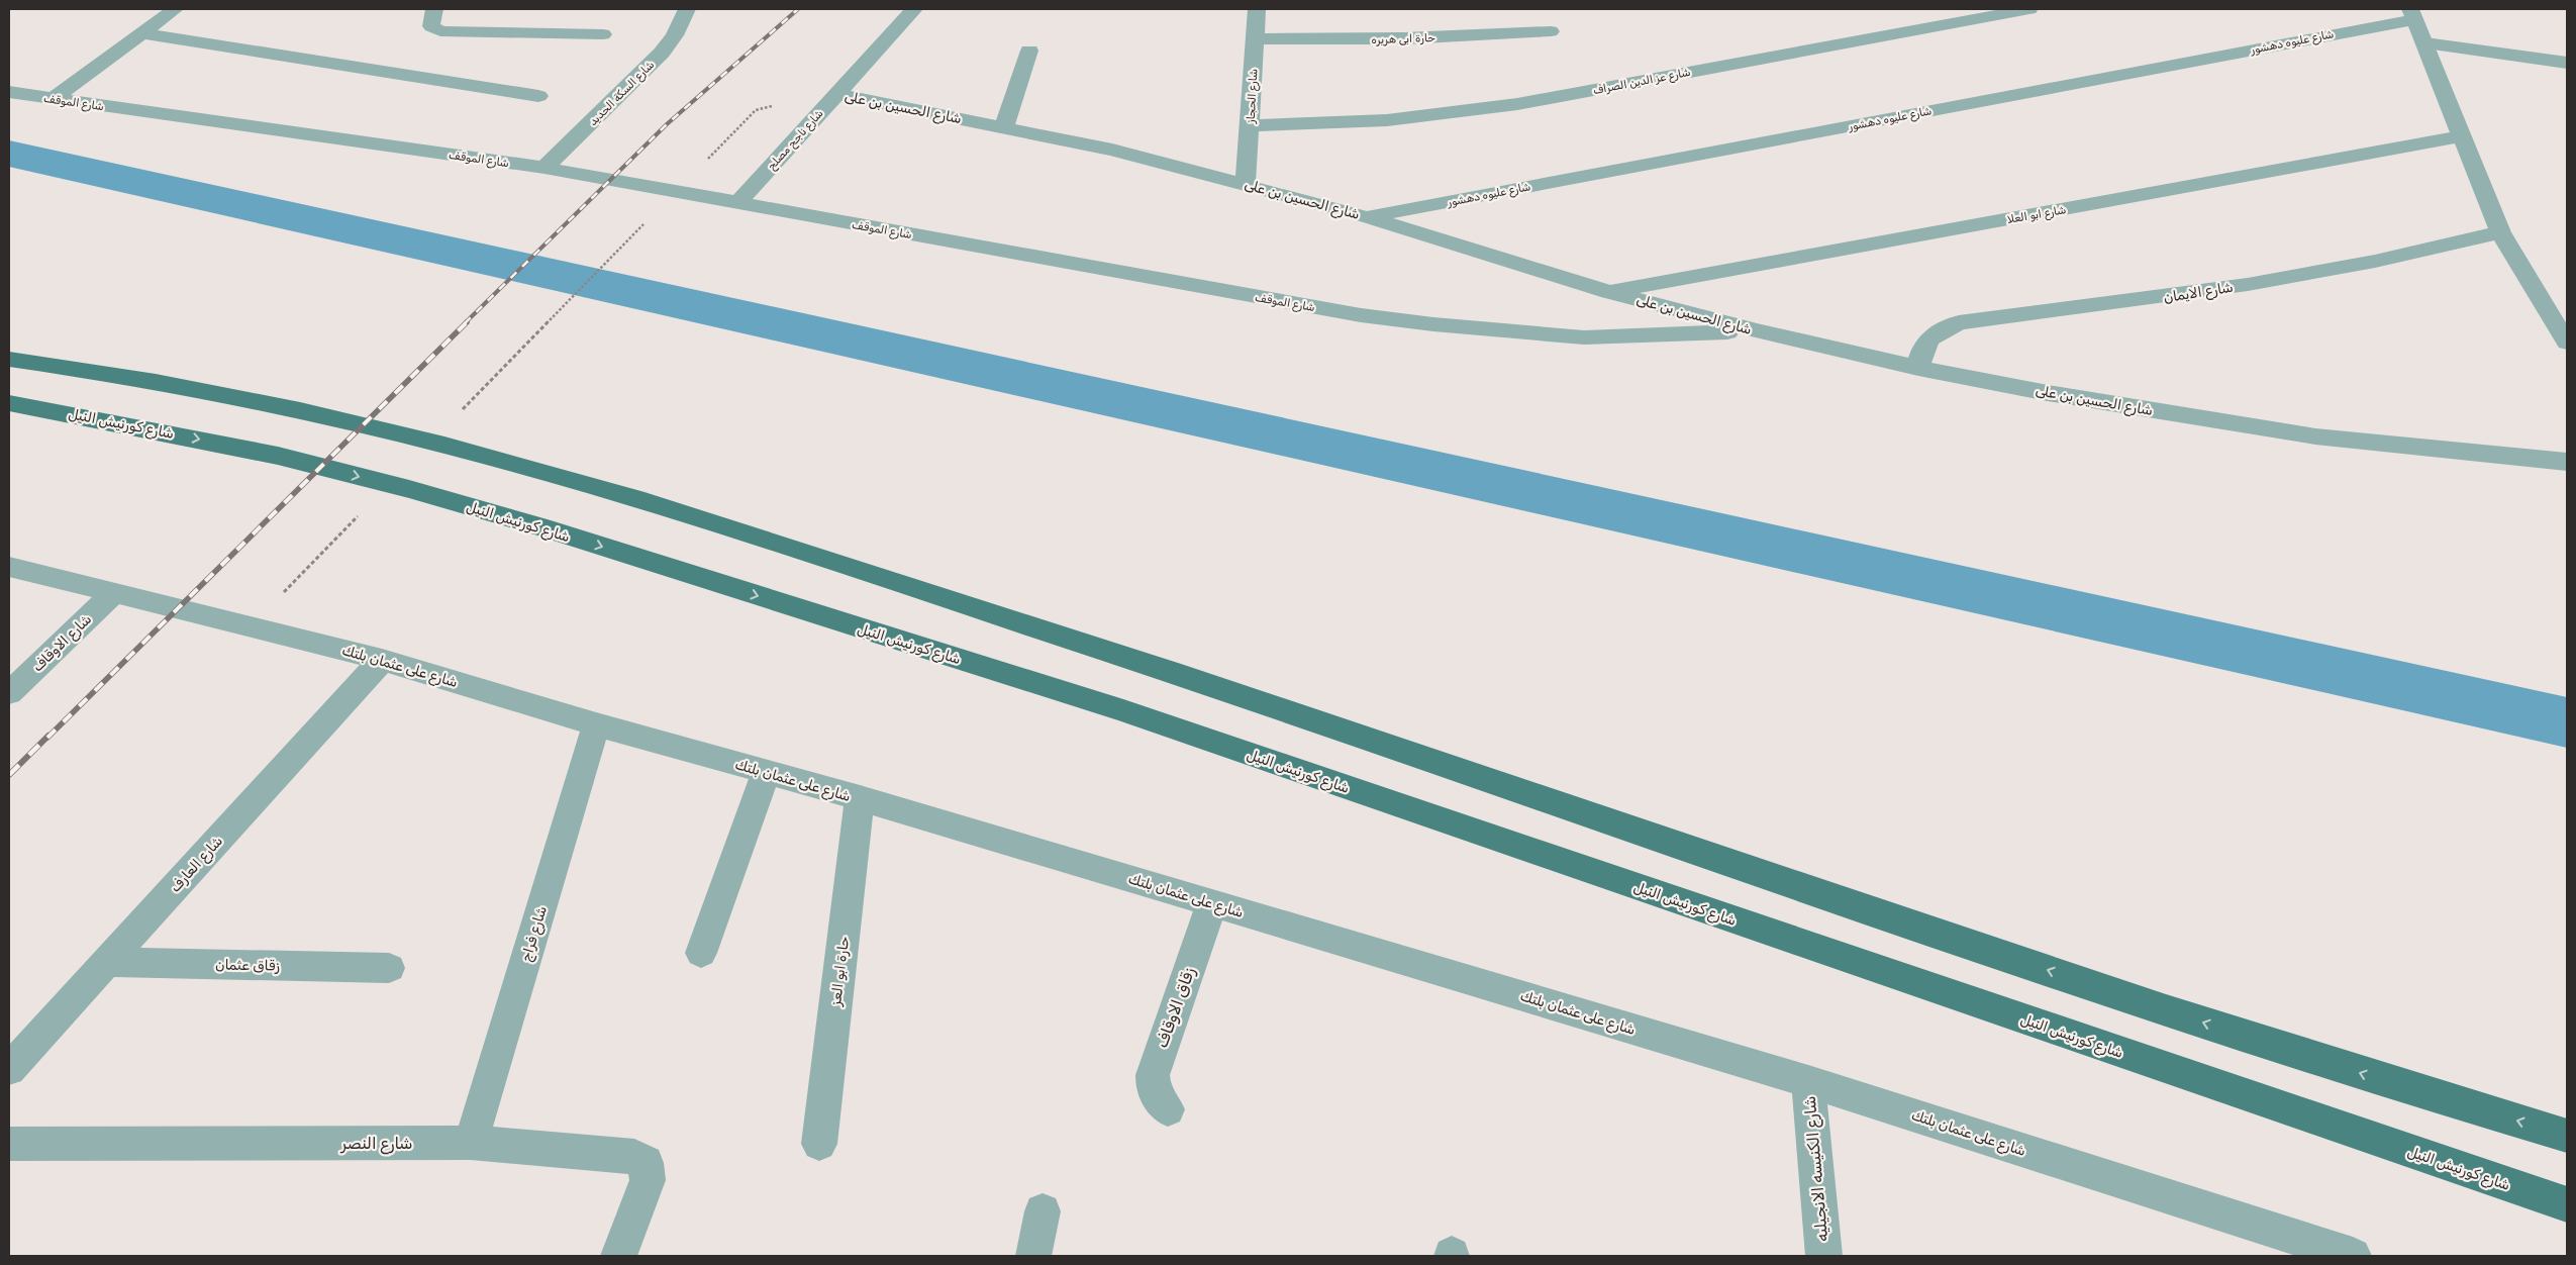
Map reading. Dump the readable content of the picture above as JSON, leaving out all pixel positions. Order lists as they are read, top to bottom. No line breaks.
{"streets":{"main road":["شارع كورنيش النيل"],"street":["حارة ابى هريره","شارع عليوه دهشور","شارع عز الدين الصراف","شارع السكة الحديد","شارع الحجاز","شارع الموقف","شارع الحسين بن على","شارع ناجح مصلح","شارع ابو العلا","شارع الايمان","شارع الاوقاف","شارع على عثمان بلتك","شارع العارف","شارع فراج","زقاق عثمان","حارة ابو العز","زقاق الاوقاف","شارع النصر","شارع الكنيسه الانجيليه"]},"crossings":[["حارة ابى هريره","شارع الحجاز"],["شارع عليوه دهشور","شارع الحسين بن على"],["شارع عز الدين الصراف","شارع الحجاز"],["شارع السكة الحديد","شارع الموقف"],["شارع الحجاز","شارع الحسين بن على"],["شارع الموقف","شارع الحسين بن على"],["شارع الموقف","شارع ناجح مصلح"],["شارع الحسين بن على","شارع ناجح مصلح"],["شارع الحسين بن على","شارع ابو العلا"],["شارع الحسين بن على","شارع الايمان"],["شارع الاوقاف","شارع على عثمان بلتك"],["شارع على عثمان بلتك","شارع العارف"],["شارع على عثمان بلتك","شارع فراج"],["شارع على عثمان بلتك","حارة ابو العز"],["شارع على عثمان بلتك","زقاق الاوقاف"],["شارع على عثمان بلتك","شارع الكنيسه الانجيليه"],["شارع العارف","زقاق عثمان"],["شارع فراج","شارع النصر"]]}
